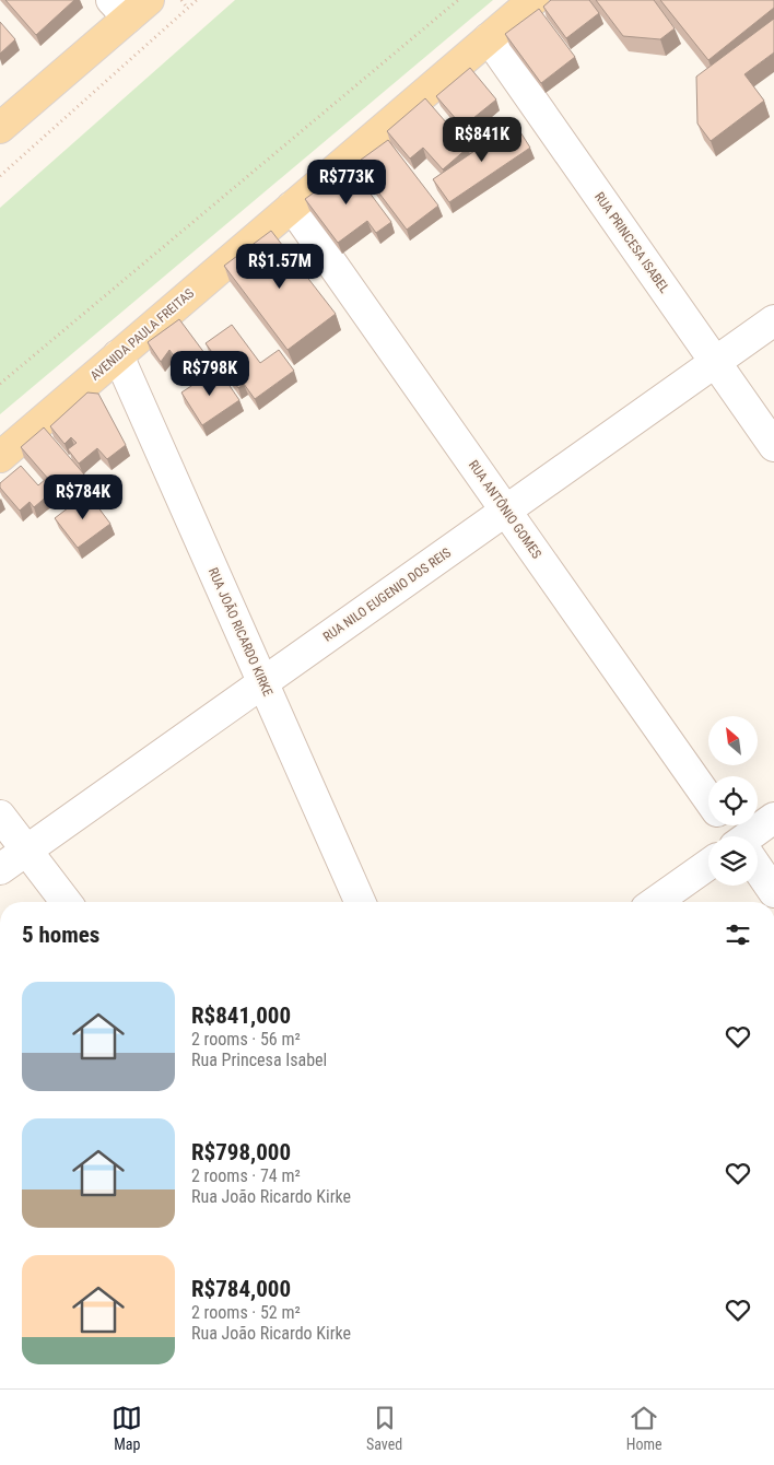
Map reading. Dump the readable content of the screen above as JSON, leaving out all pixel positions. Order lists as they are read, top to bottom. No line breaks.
{"streets":{"main road":["AVENIDA PAULA FREITAS"],"street":["RUA PRINCESA ISABEL","RUA ANTÔNIO GOMES","RUA NILO EUGENIO DOS REIS","RUA JOÃO RICARDO KIRKE"]},"crossings":[["RUA PRINCESA ISABEL","AVENIDA PAULA FREITAS"],["RUA PRINCESA ISABEL","RUA NILO EUGENIO DOS REIS"],["AVENIDA PAULA FREITAS","RUA ANTÔNIO GOMES"],["AVENIDA PAULA FREITAS","RUA JOÃO RICARDO KIRKE"],["RUA ANTÔNIO GOMES","RUA NILO EUGENIO DOS REIS"],["RUA NILO EUGENIO DOS REIS","RUA JOÃO RICARDO KIRKE"]],"north":"top left","page":{"price":["R$841K","R$773K","R$1.57M","R$798K","R$784K"],"heading":"5 homes","list":[{"name":"R$841,000","note":"2 rooms · 56 m² · Rua Princesa Isabel"},{"name":"R$798,000","note":"2 rooms · 74 m² · Rua João Ricardo Kirke"},{"name":"R$784,000","note":"2 rooms · 52 m² · Rua João Ricardo Kirke"}],"tabs":["Map","Saved","Home"]}}
